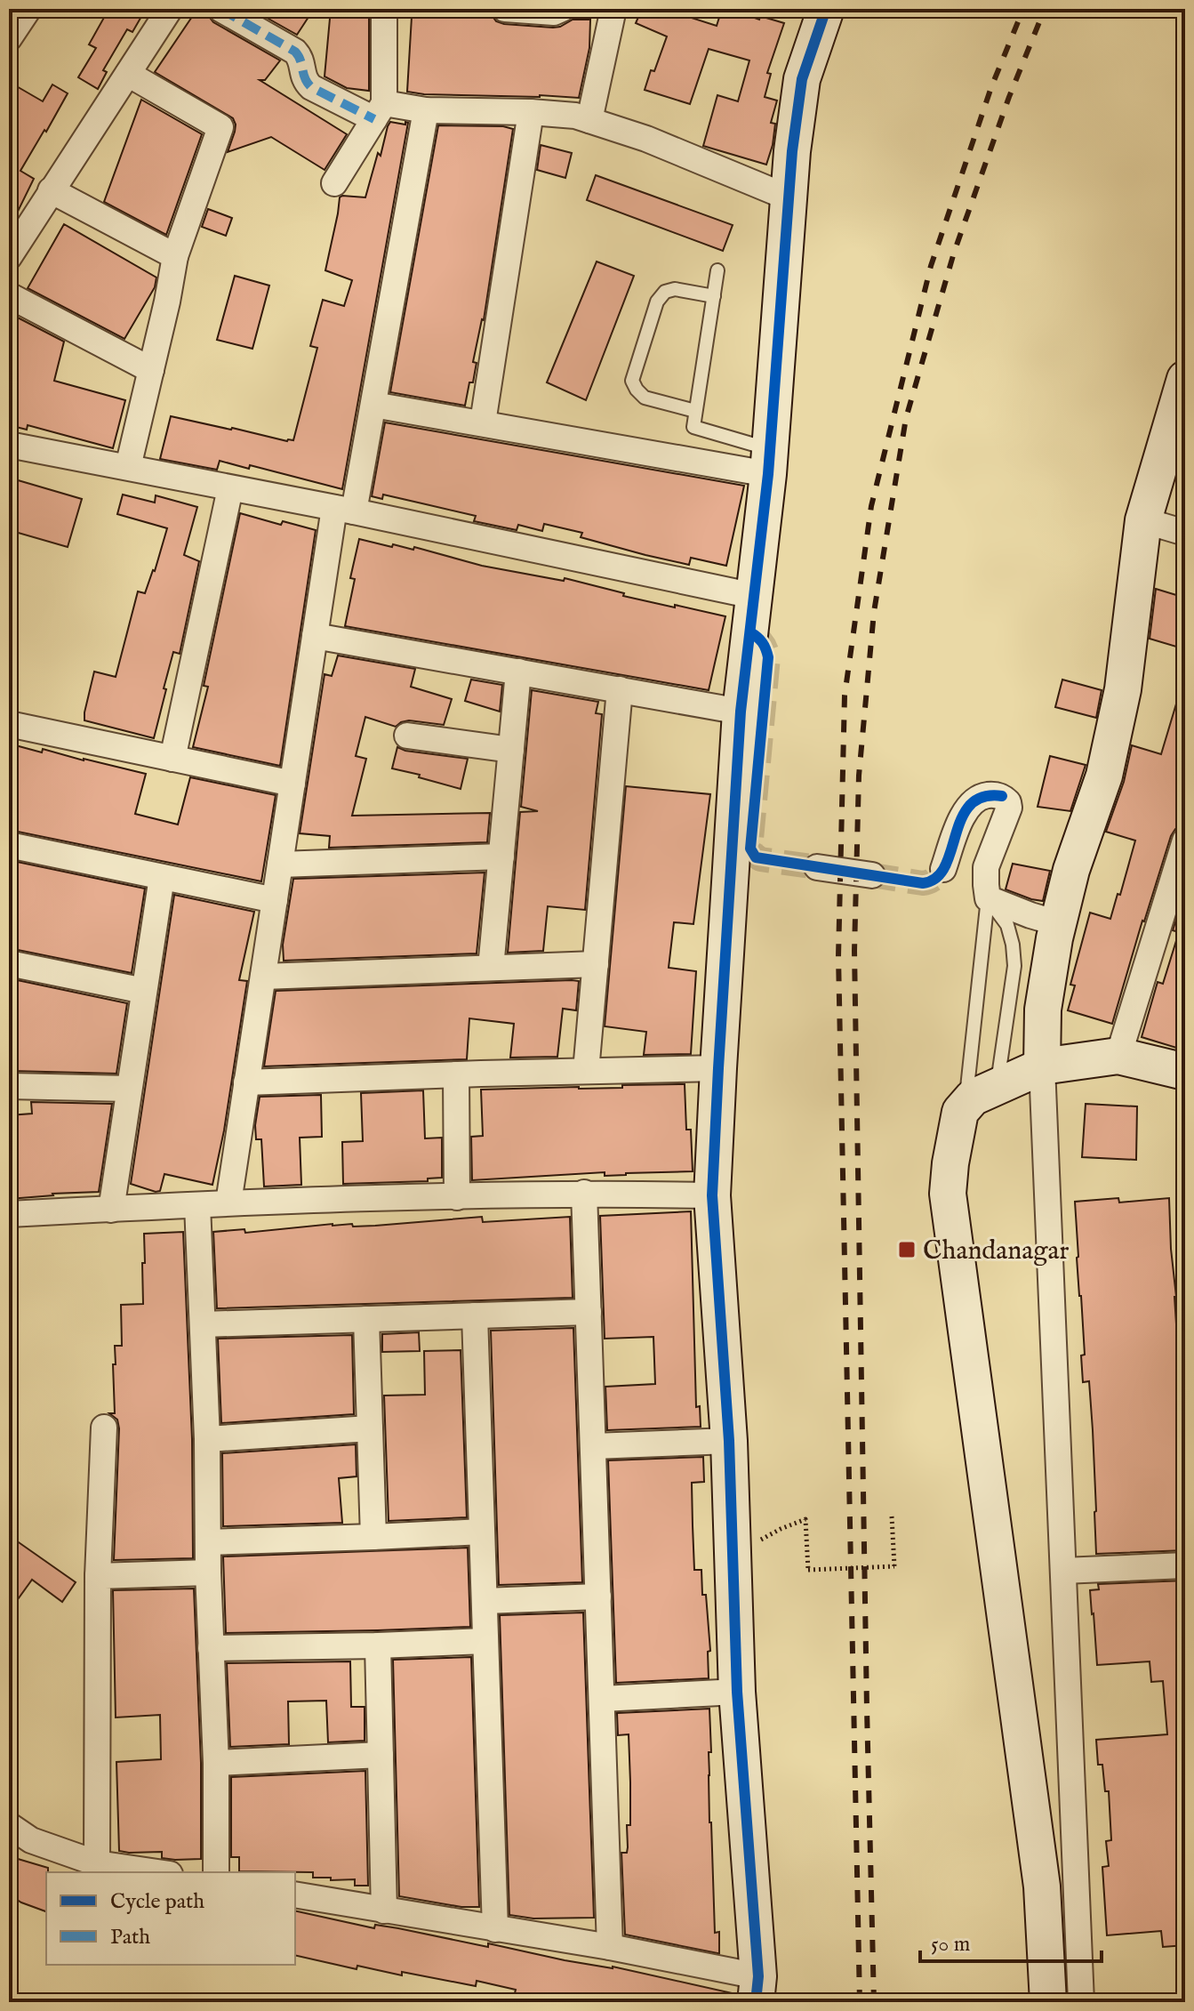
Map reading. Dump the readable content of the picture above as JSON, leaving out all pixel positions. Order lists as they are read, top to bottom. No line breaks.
{"places":{"transit":["Chandanagar"]},"legend":["Cycle path","Path"],"scale_bar":"50 m"}
